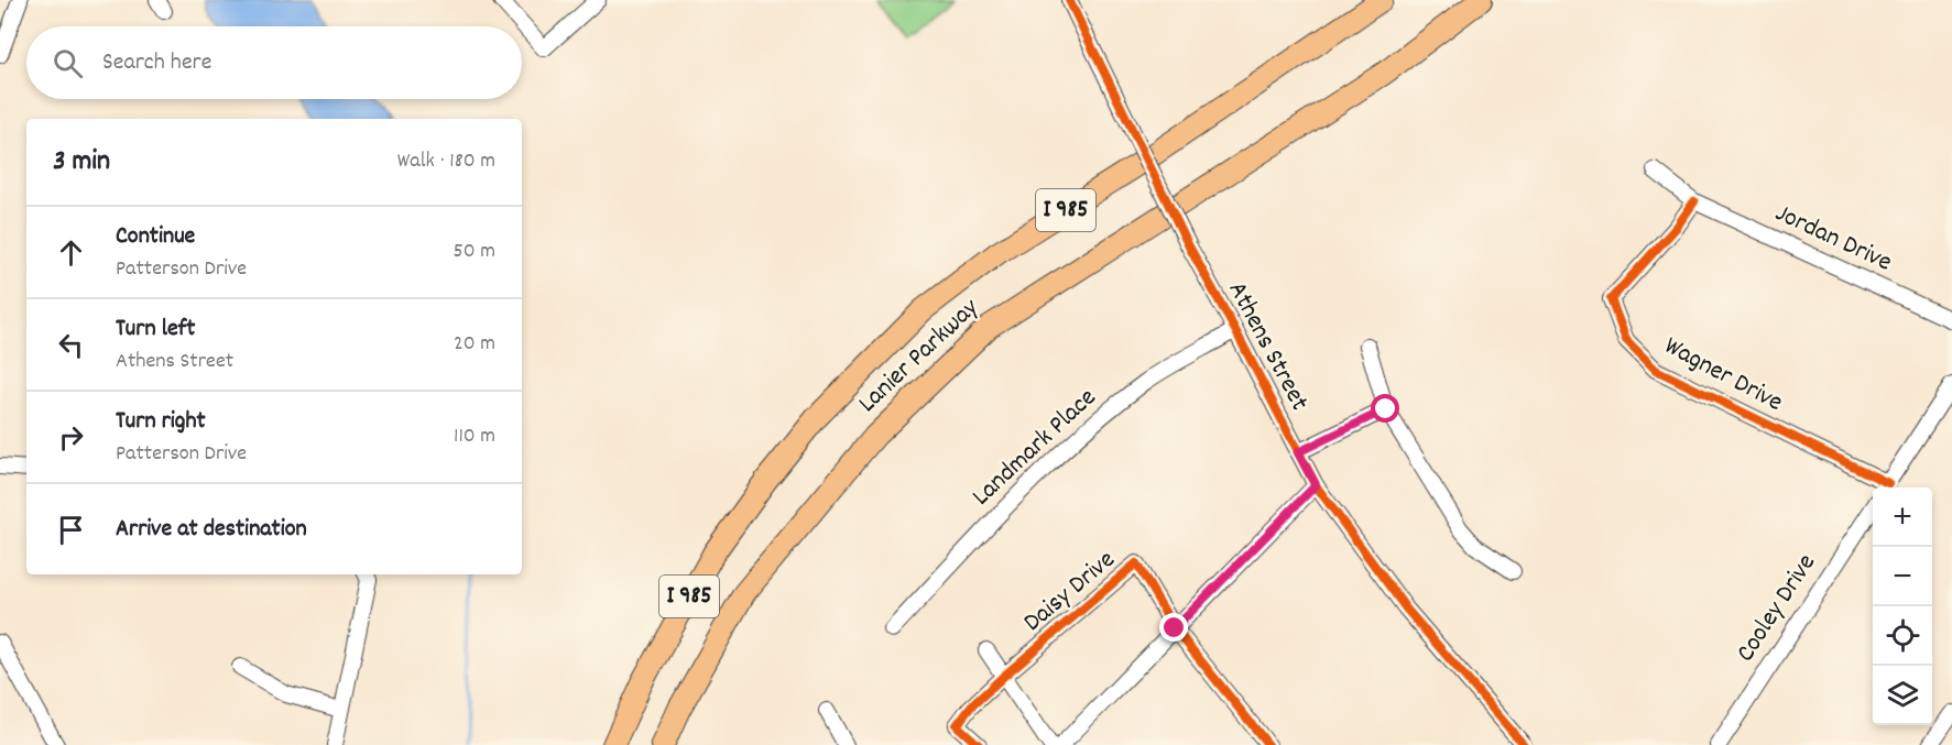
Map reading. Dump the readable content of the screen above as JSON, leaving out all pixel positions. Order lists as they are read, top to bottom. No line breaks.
{"streets":{"highway":["I 985","Lanier Parkway"],"street":["Jordan Drive","Athens Street","Wagner Drive","Landmark Place","Daisy Drive","Cooley Drive"]},"crossings":[["Jordan Drive","Wagner Drive"],["Athens Street","Landmark Place"]],"page":{"search":"Search here","heading":["3 min","Walk · 180 m"],"list":[["Continue","Patterson Drive","50 m"],["Turn left","Athens Street","20 m"],["Turn right","Patterson Drive","110 m"],"Arrive at destination"],"map_buttons":["+","−"]}}
